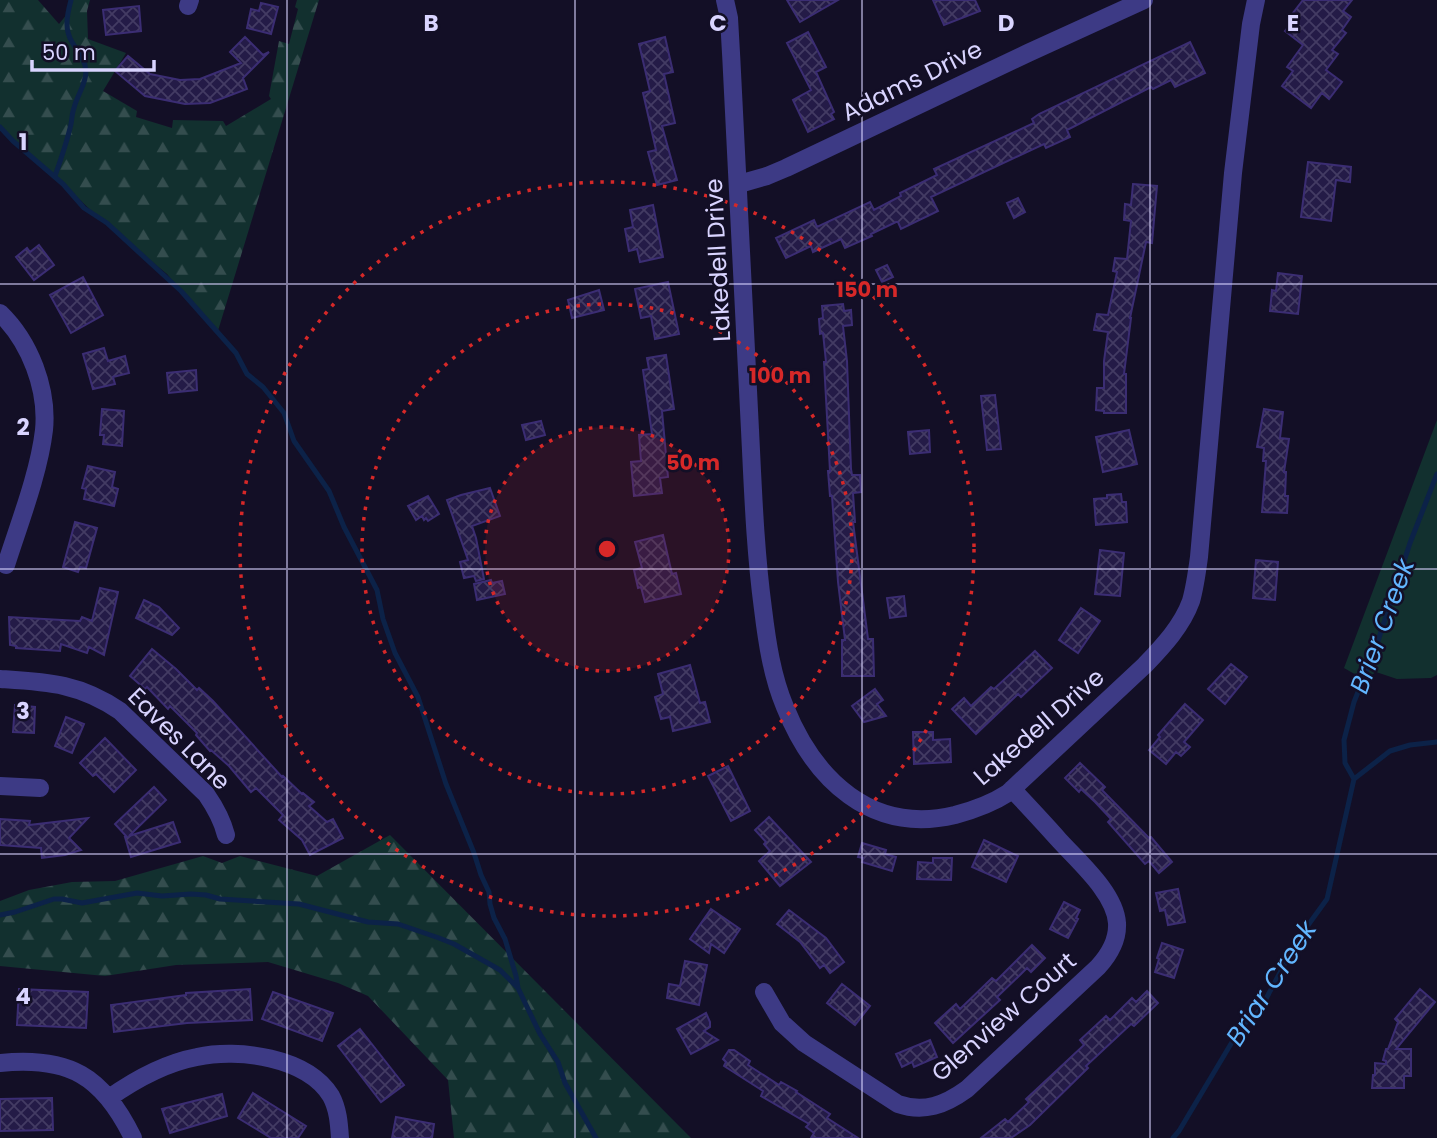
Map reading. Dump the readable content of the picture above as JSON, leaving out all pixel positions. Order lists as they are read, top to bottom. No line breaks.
{"streets":{"street":["Adams Drive","Lakedell Drive","Eaves Lane","Glenview Court"]},"crossings":[["Adams Drive","Lakedell Drive"],["Lakedell Drive","Glenview Court"]],"water":["Brier Creek","Briar Creek"],"scale_bar":"50 m","grid":{"columns":["B","C","D","E"],"rows":["1","2","3","4"]},"rings":["150 m","100 m","50 m"]}
